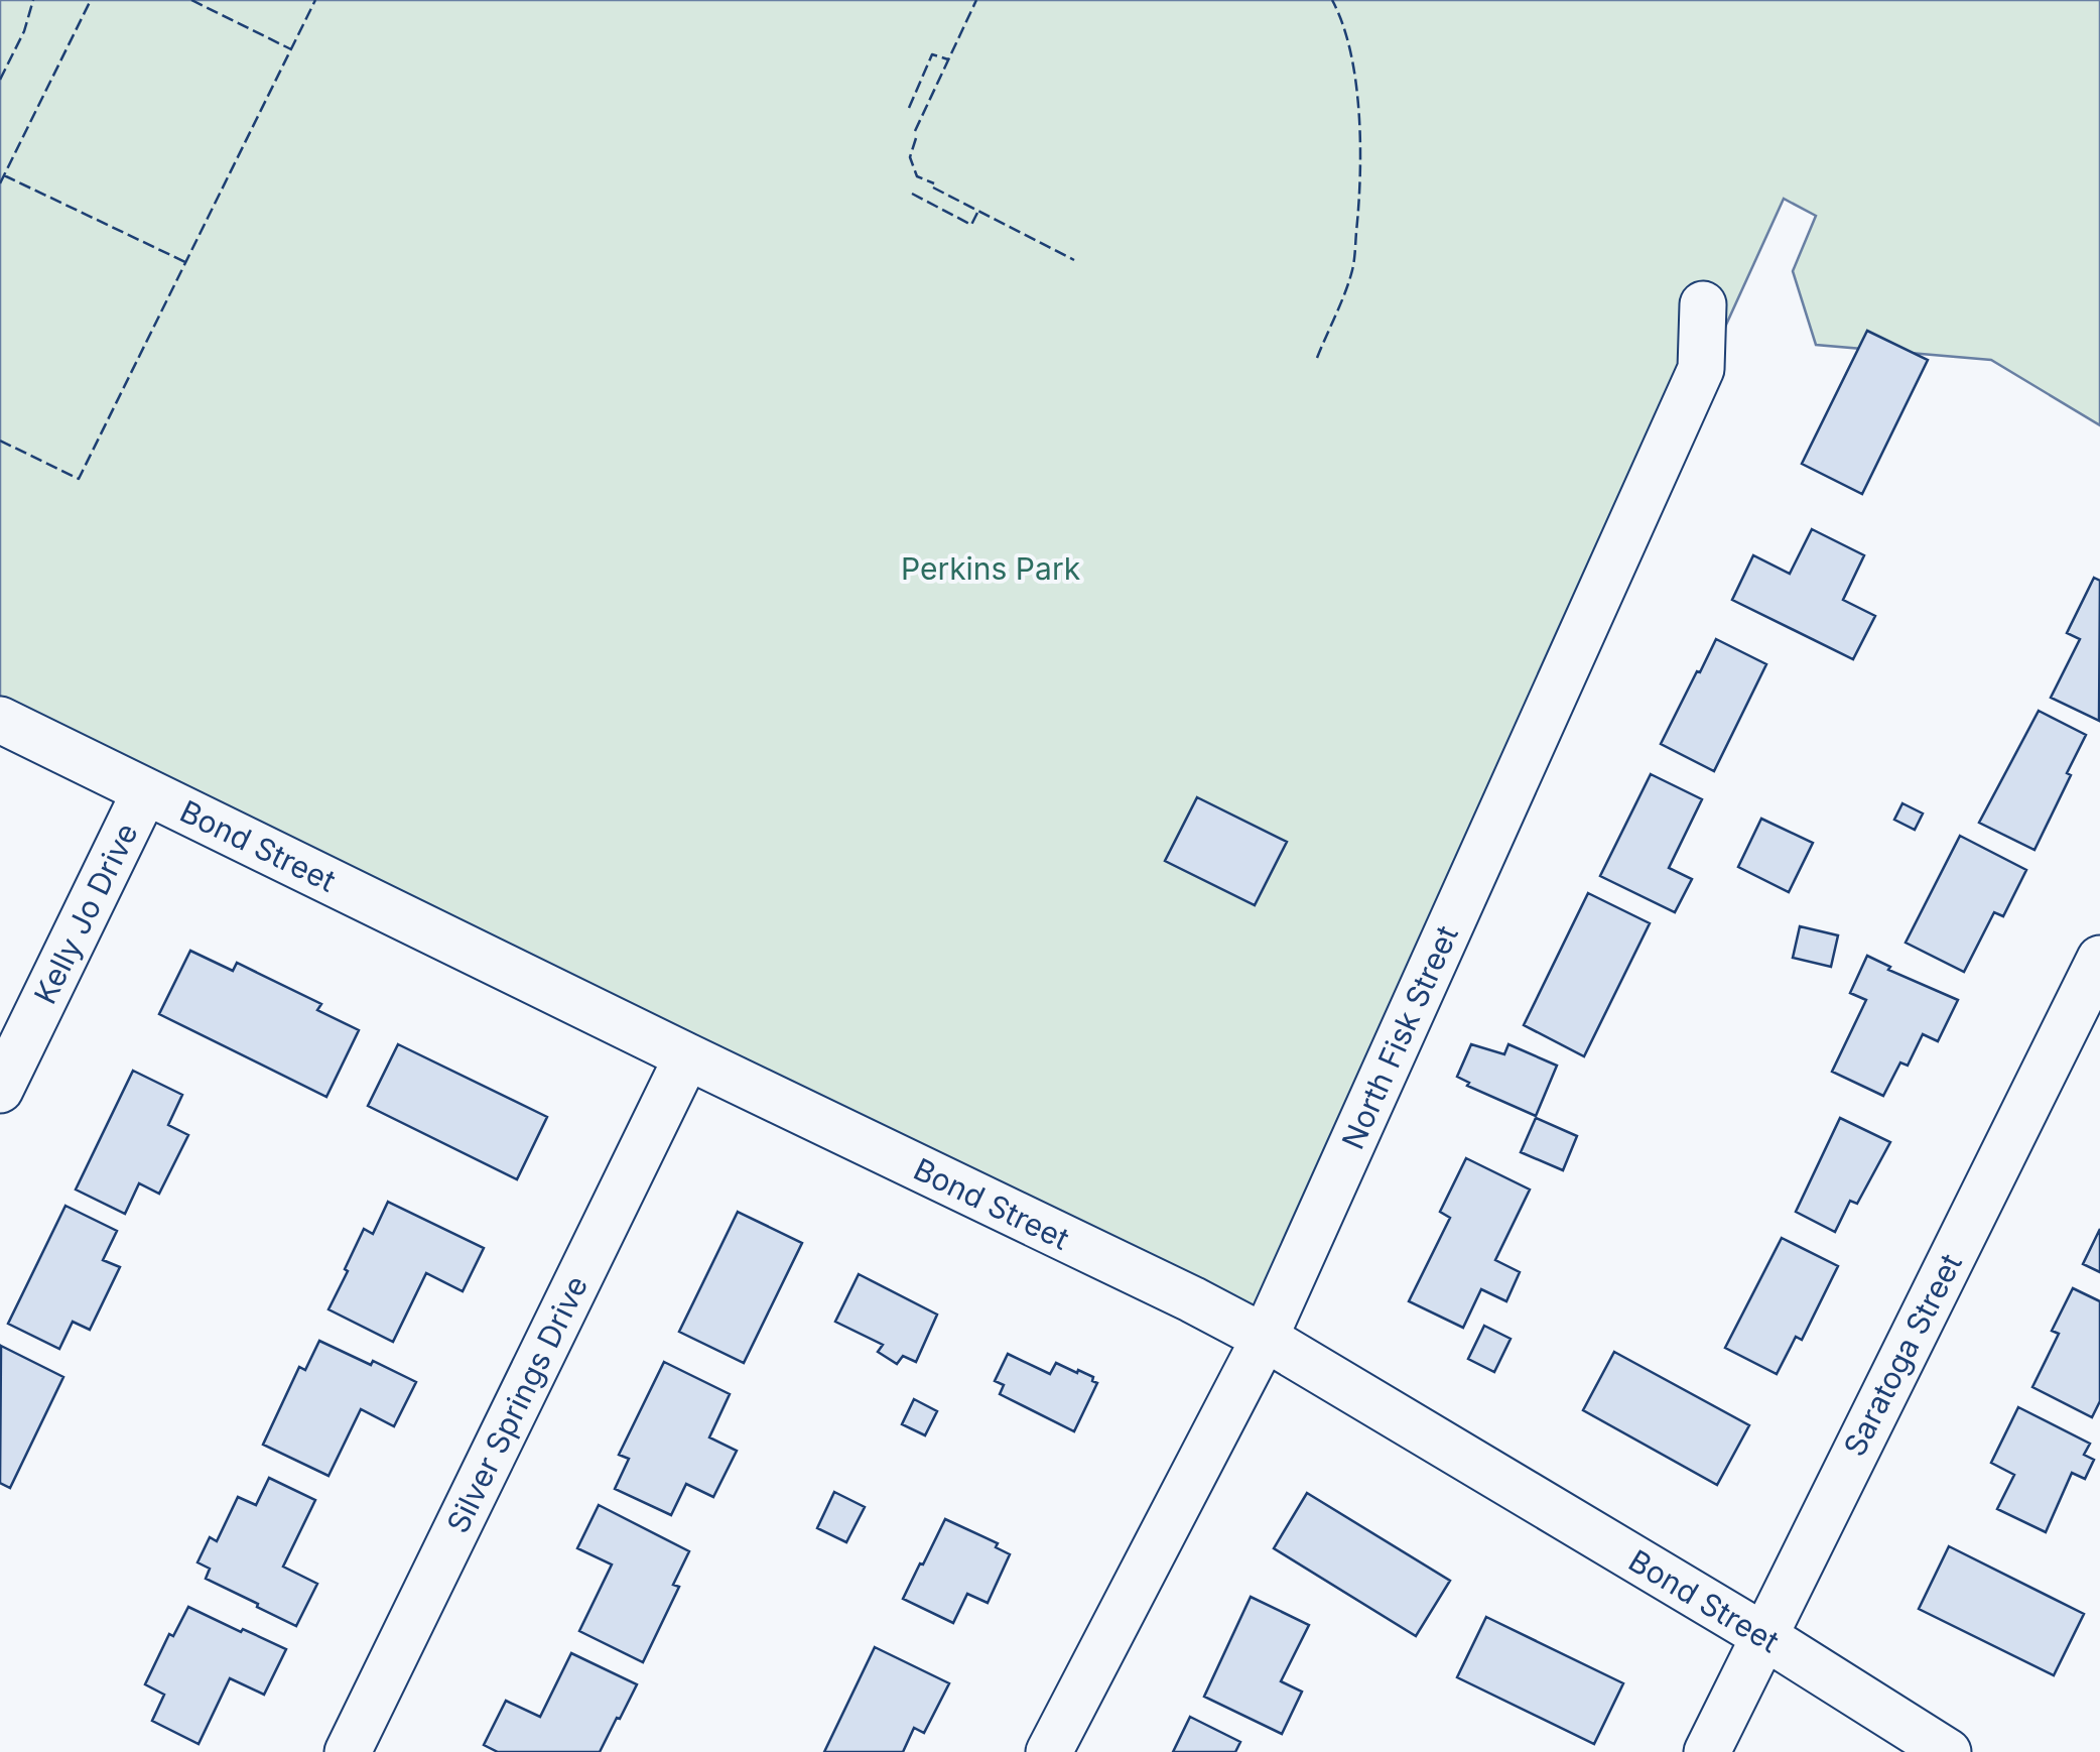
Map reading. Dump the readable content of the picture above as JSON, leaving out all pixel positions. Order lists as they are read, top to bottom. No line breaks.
{"streets":{"street":["Bond Street","Kelly Jo Drive","North Fisk Street","Saratoga Street","Silver Springs Drive"]},"crossings":[["Bond Street","Kelly Jo Drive"],["Bond Street","North Fisk Street"],["Bond Street","Saratoga Street"],["Bond Street","Silver Springs Drive"]],"parks":["Perkins Park"]}
